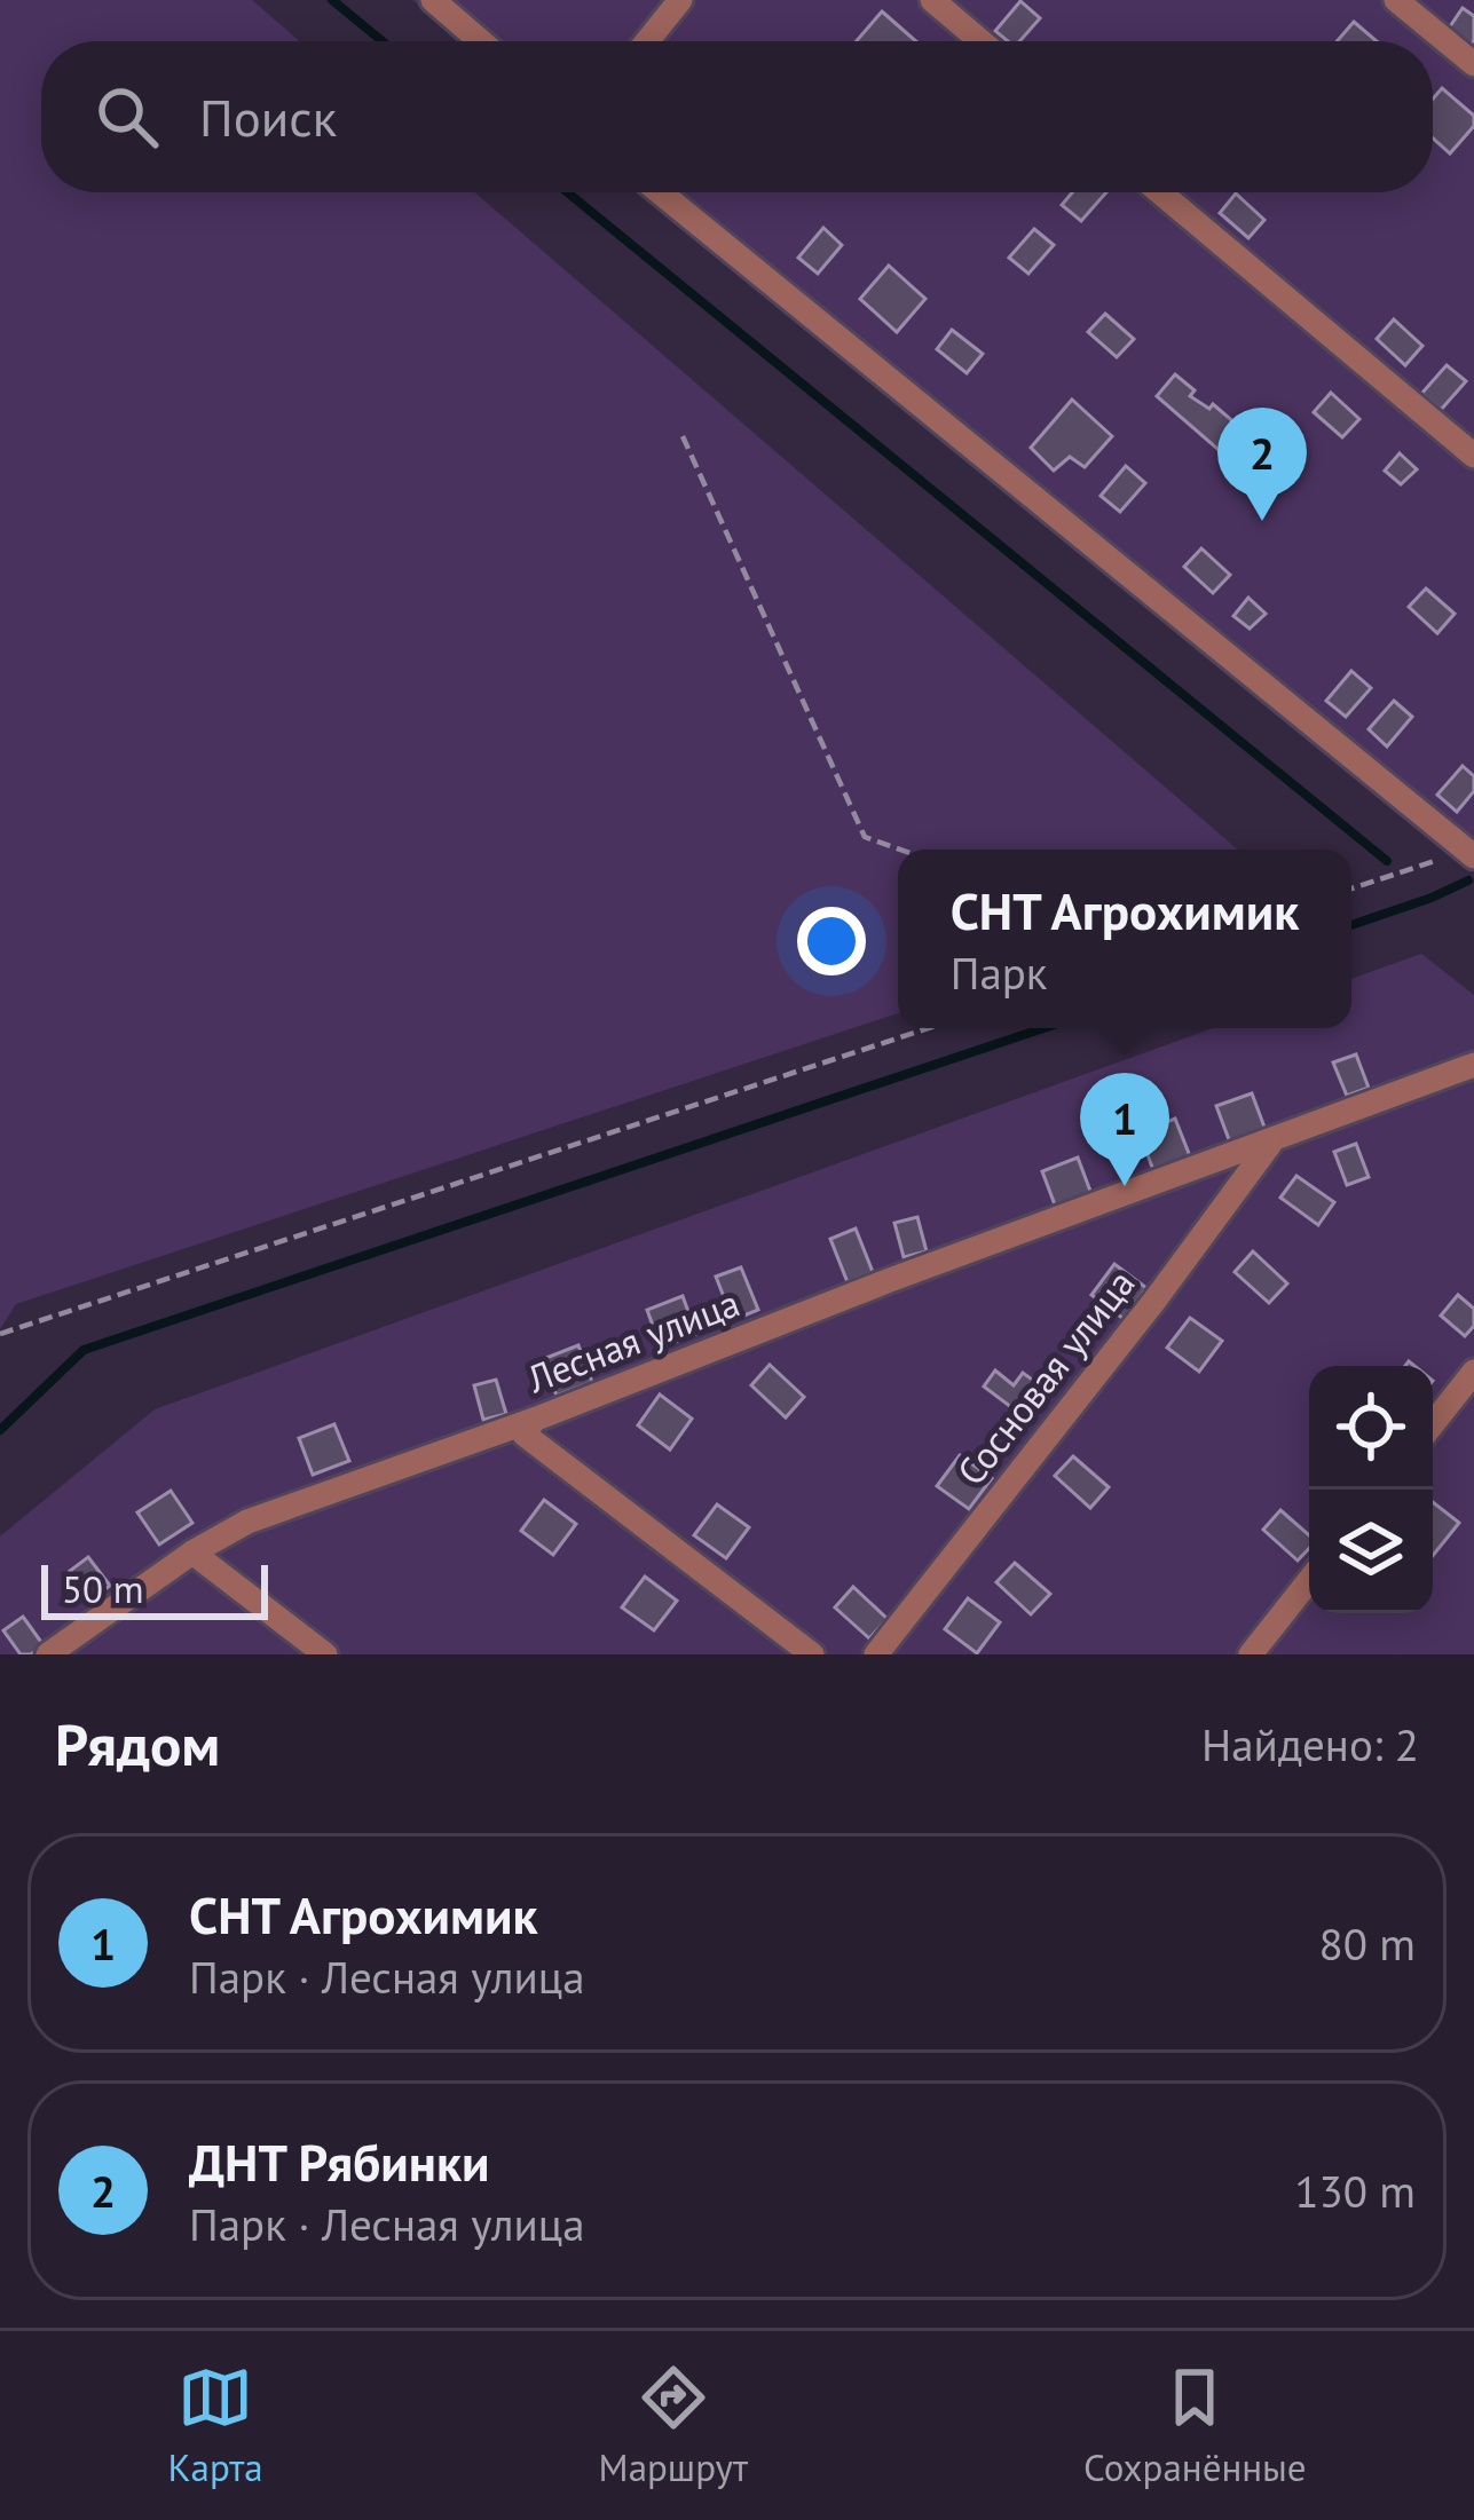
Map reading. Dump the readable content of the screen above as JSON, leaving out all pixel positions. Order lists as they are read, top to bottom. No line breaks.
{"streets":{"street":["Лесная улица","Сосновая улица"]},"crossings":[["Лесная улица","Сосновая улица"]],"scale_bar":"50 m","page":{"search":"Поиск","pins":["2","1"],"popup":["СНТ Агрохимик","Парк"],"scale":"50 m","heading":["Рядом","Найдено: 2"],"list":[{"mark":"1","name":"СНТ Агрохимик","note":"Парк · Лесная улица","value":"80 m"},{"mark":"2","name":"ДНТ Рябинки","note":"Парк · Лесная улица","value":"130 m"}],"nav":["Карта","Маршрут","Сохранённые"]}}
